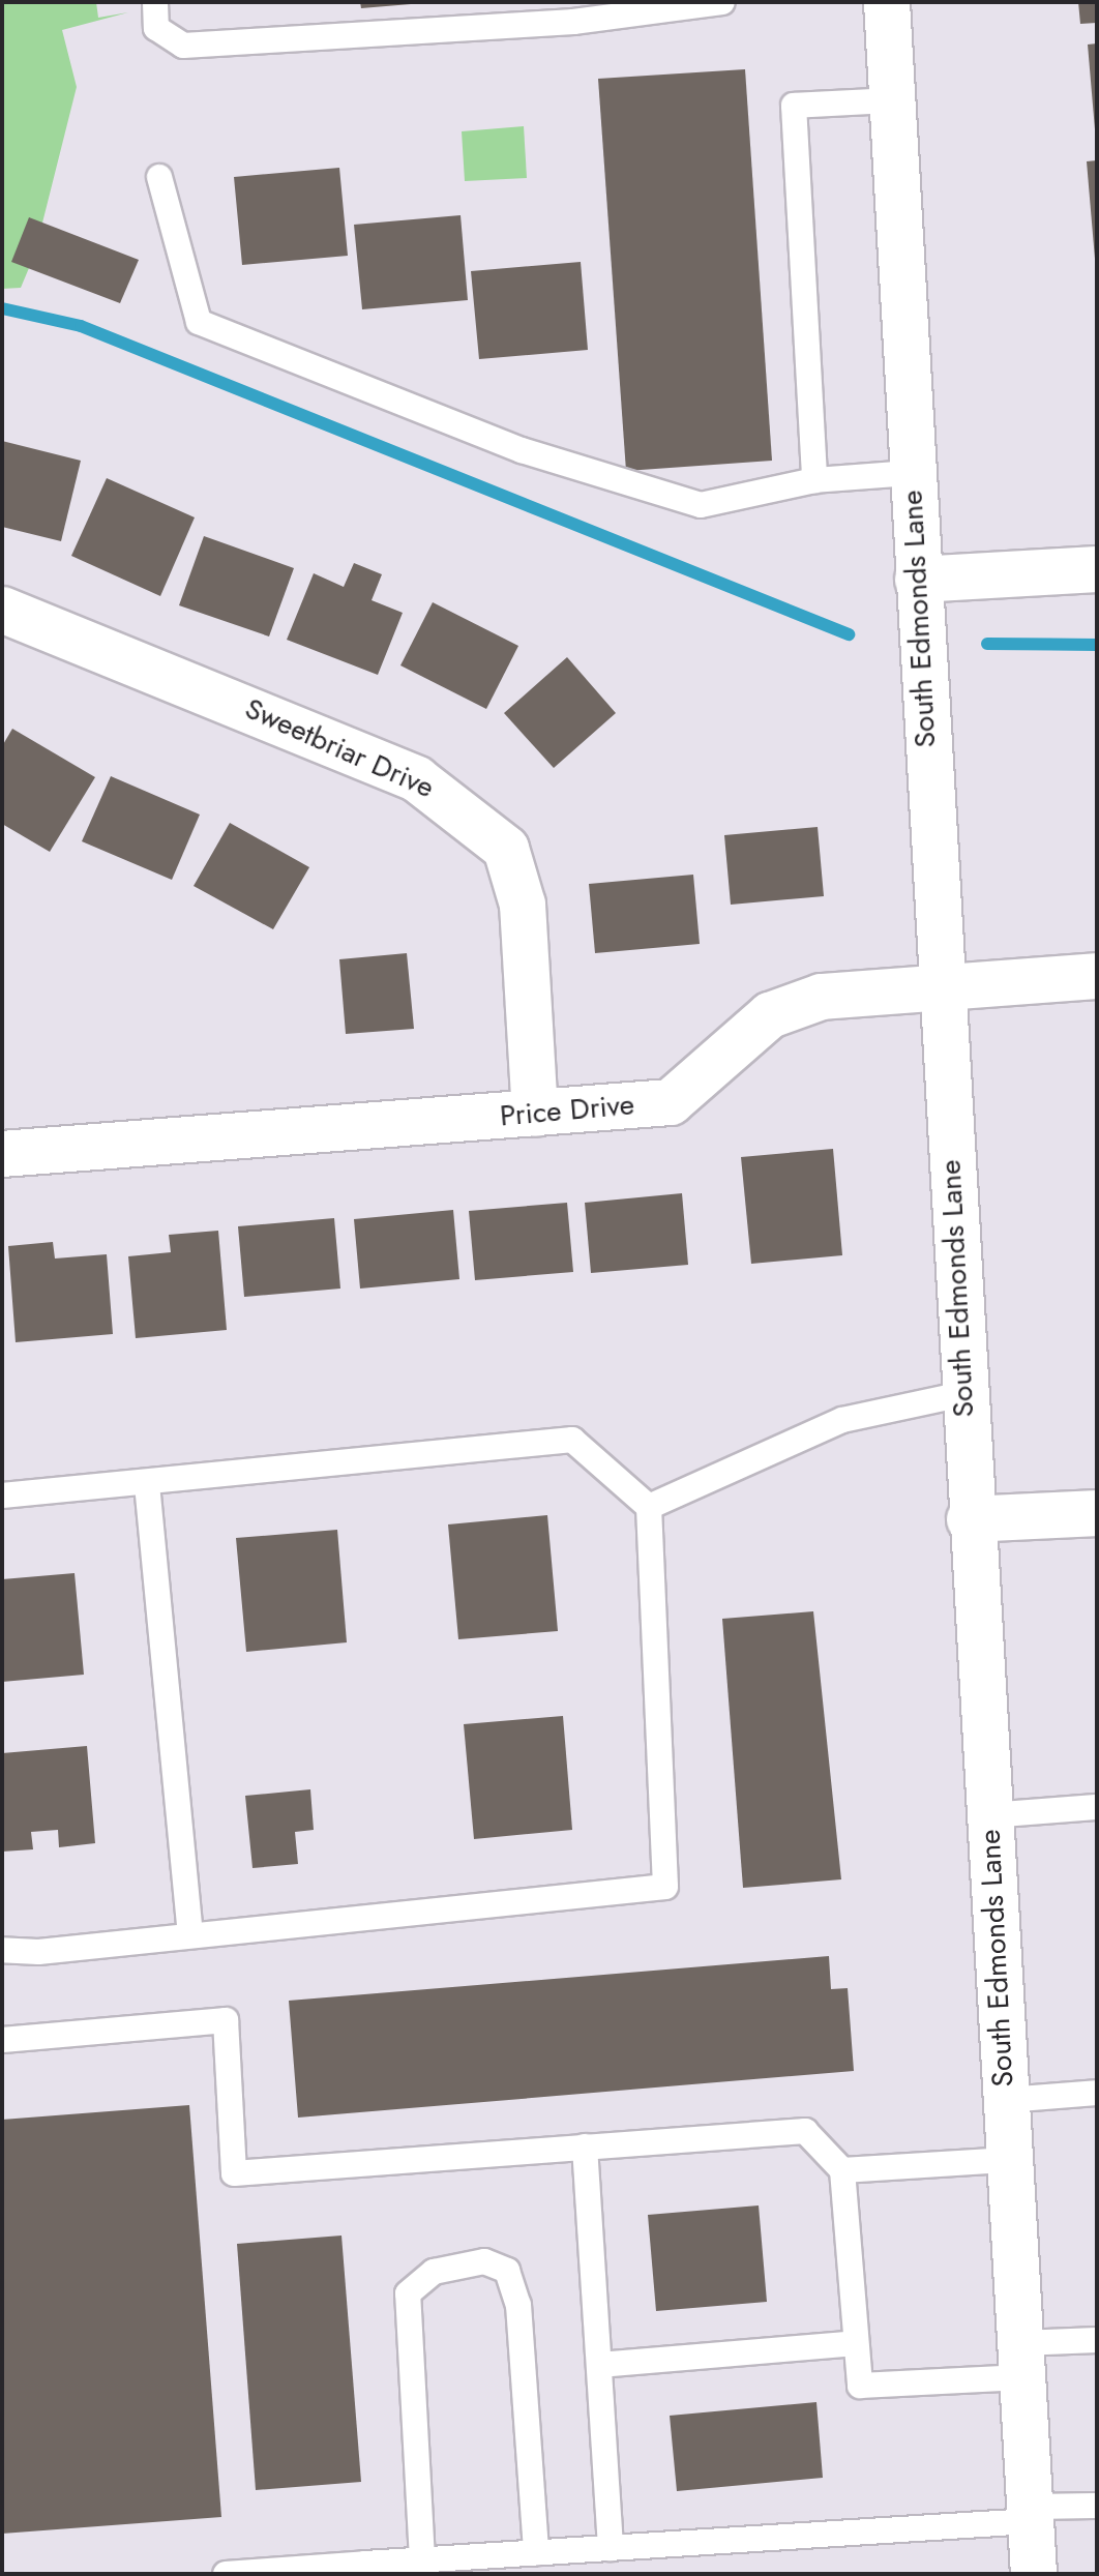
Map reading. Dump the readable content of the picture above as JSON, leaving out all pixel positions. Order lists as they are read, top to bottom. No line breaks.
{"streets":{"street":["South Edmonds Lane","Sweetbriar Drive","Price Drive"]},"crossings":[["South Edmonds Lane","Price Drive"],["Sweetbriar Drive","Price Drive"]]}
